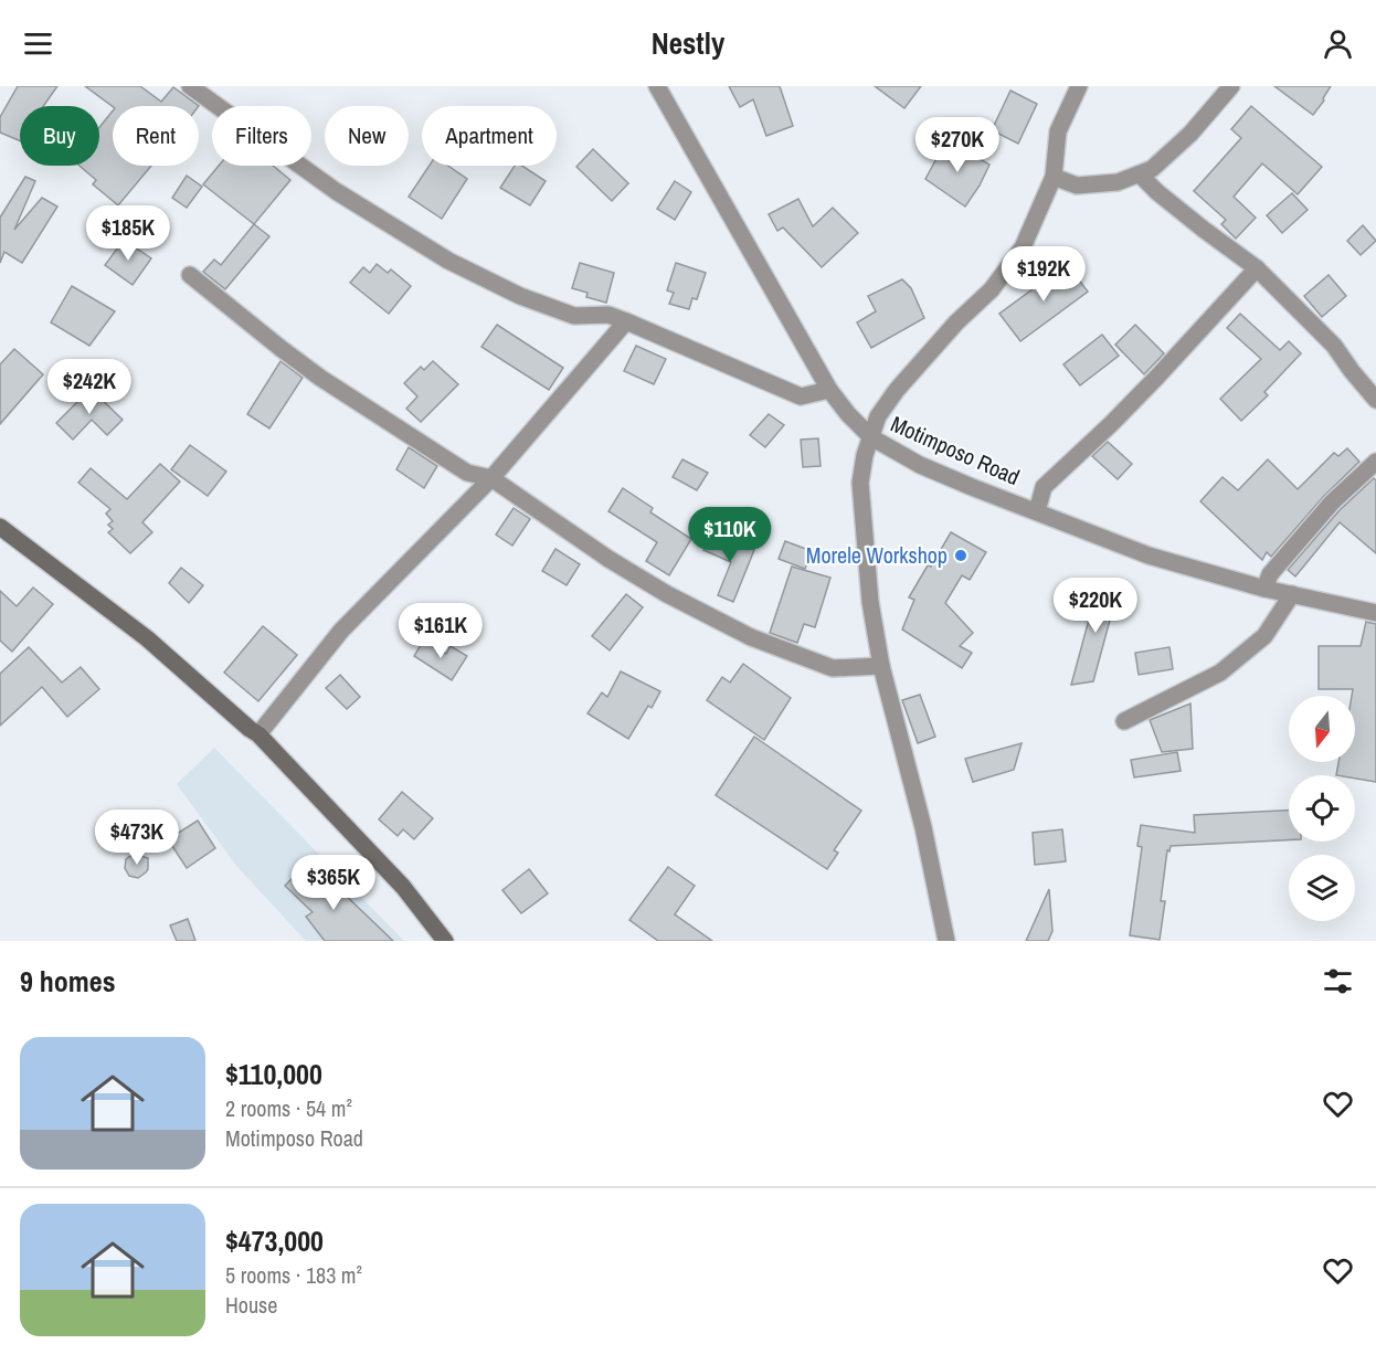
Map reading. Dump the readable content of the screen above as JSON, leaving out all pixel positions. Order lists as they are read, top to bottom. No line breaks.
{"streets":{"street":["Motimposo Road"]},"places":["Morele Workshop"],"north":"bottom","page":{"header":"Nestly","chip":["Buy","Rent","Filters","New","Apartment"],"price":["$270K","$185K","$192K","$242K","$110K","$220K","$161K","$473K","$365K"],"heading":"9 homes","list":[{"name":"$110,000","note":"2 rooms · 54 m² · Motimposo Road"},{"name":"$473,000","note":"5 rooms · 183 m² · House"}]}}
